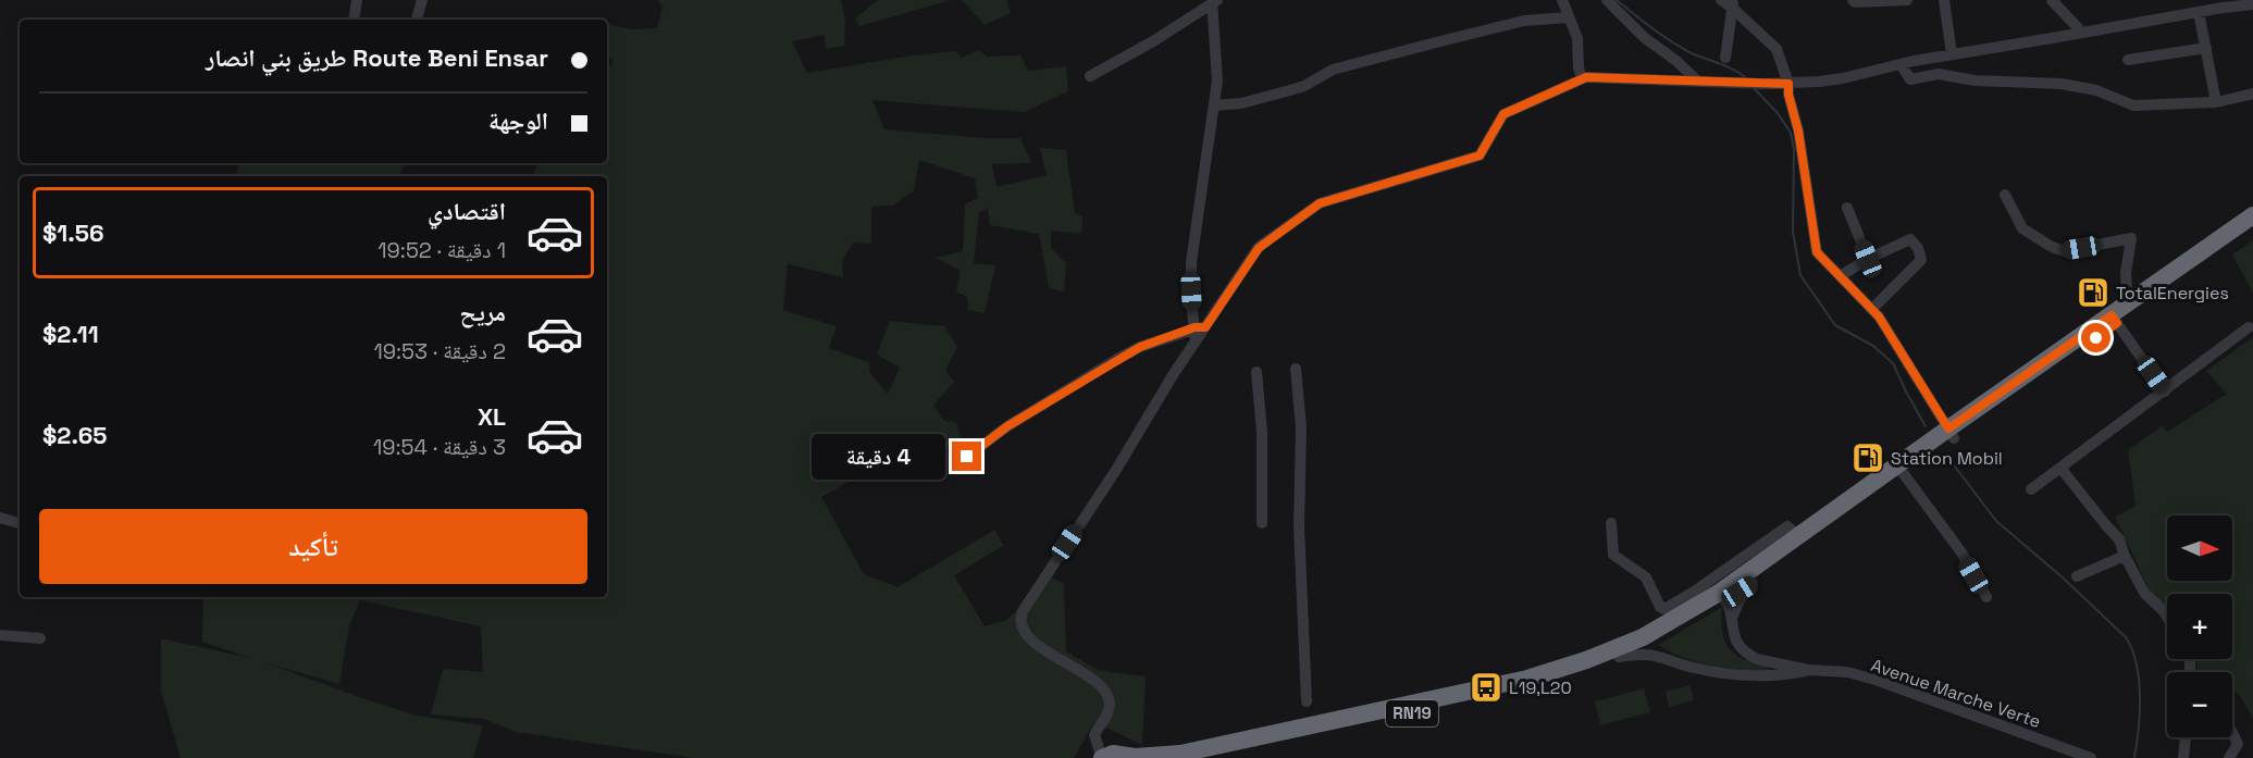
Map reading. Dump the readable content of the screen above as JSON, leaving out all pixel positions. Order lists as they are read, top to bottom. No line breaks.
{"streets":{"highway":["RN19"],"street":["Avenue Marche Verte"]},"places":{"fuel station":["TotalEnergies","Station Mobil"],"bus stop":["L19,L20"]},"north":"right","page":{"banner":["Route Beni Ensar طريق بني انصار","الوجهة"],"list":[{"name":"اقتصادي","note":"1 دقيقة · 19:52","value":"$1.56"},{"name":"مريح","note":"2 دقيقة · 19:53","value":"$2.11"},{"name":"XL","note":"3 دقيقة · 19:54","value":"$2.65"}],"bubble":"4 دقيقة","buttons":"تأكيد","map_buttons":["+","−"]}}
